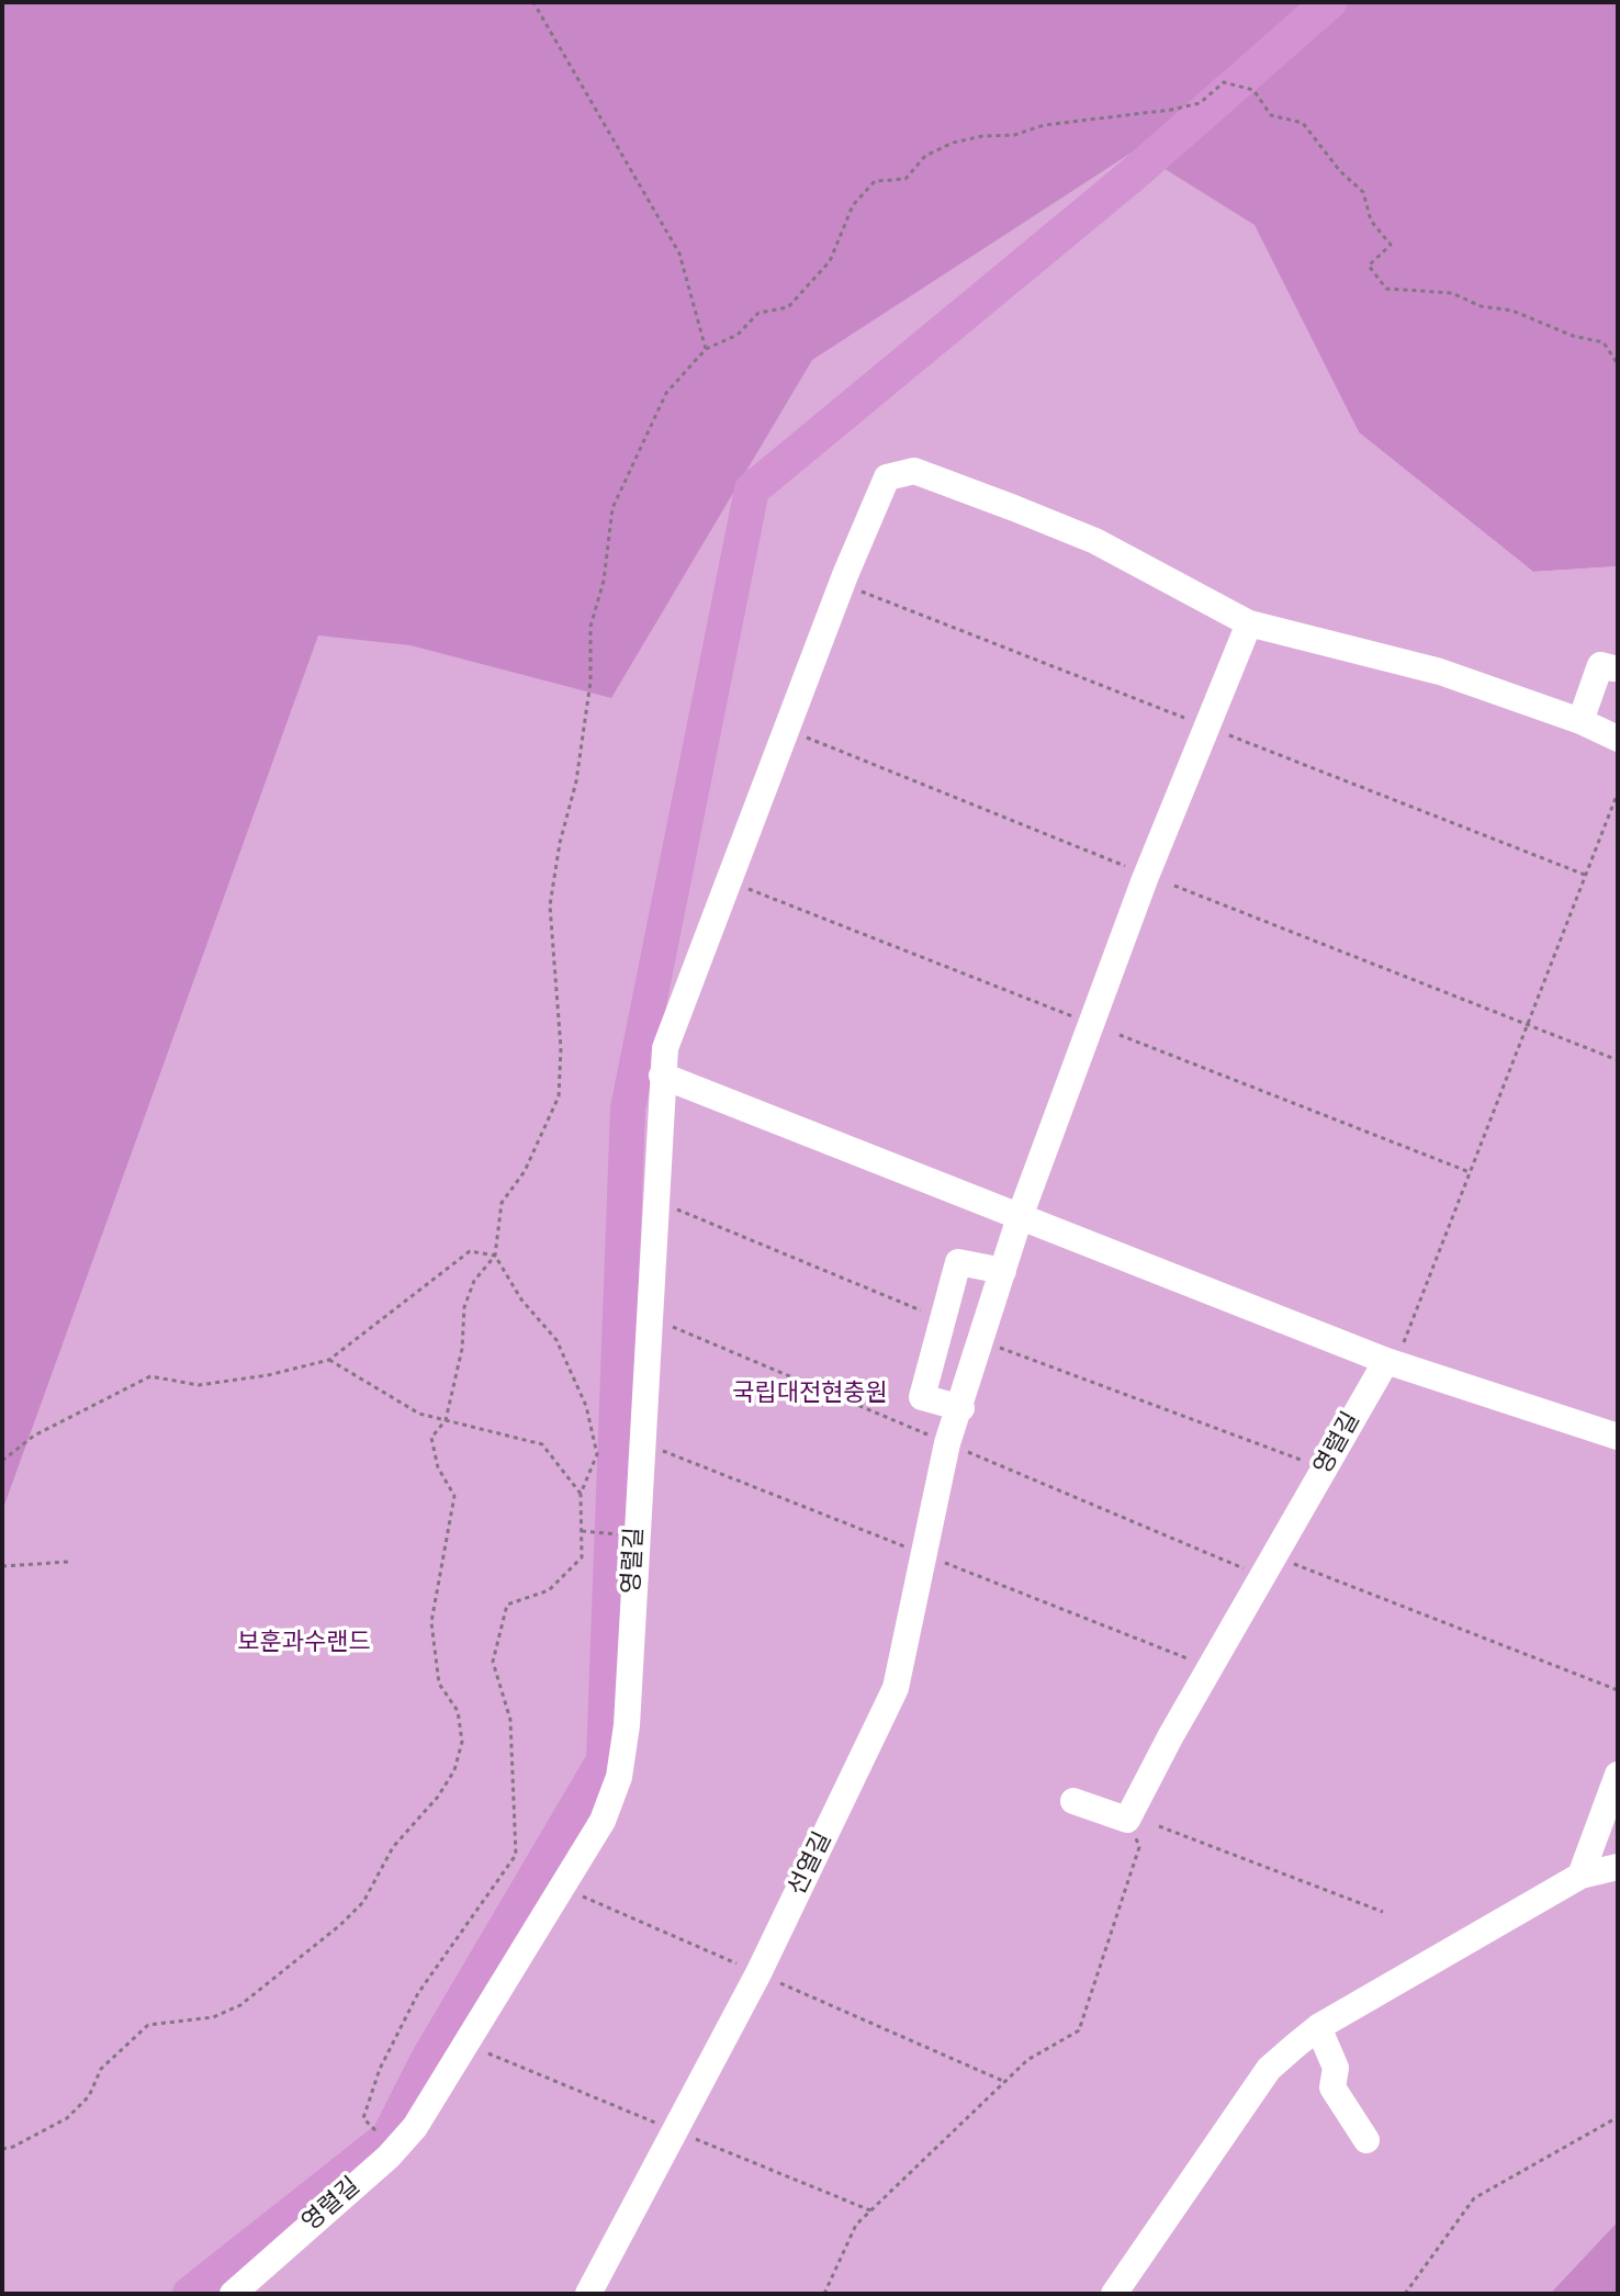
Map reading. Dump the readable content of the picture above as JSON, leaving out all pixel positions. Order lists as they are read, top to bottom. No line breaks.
{"streets":{"lane":["영렬길","선열길"]},"parks":["국립대전현충원","보훈과수랜드"]}
